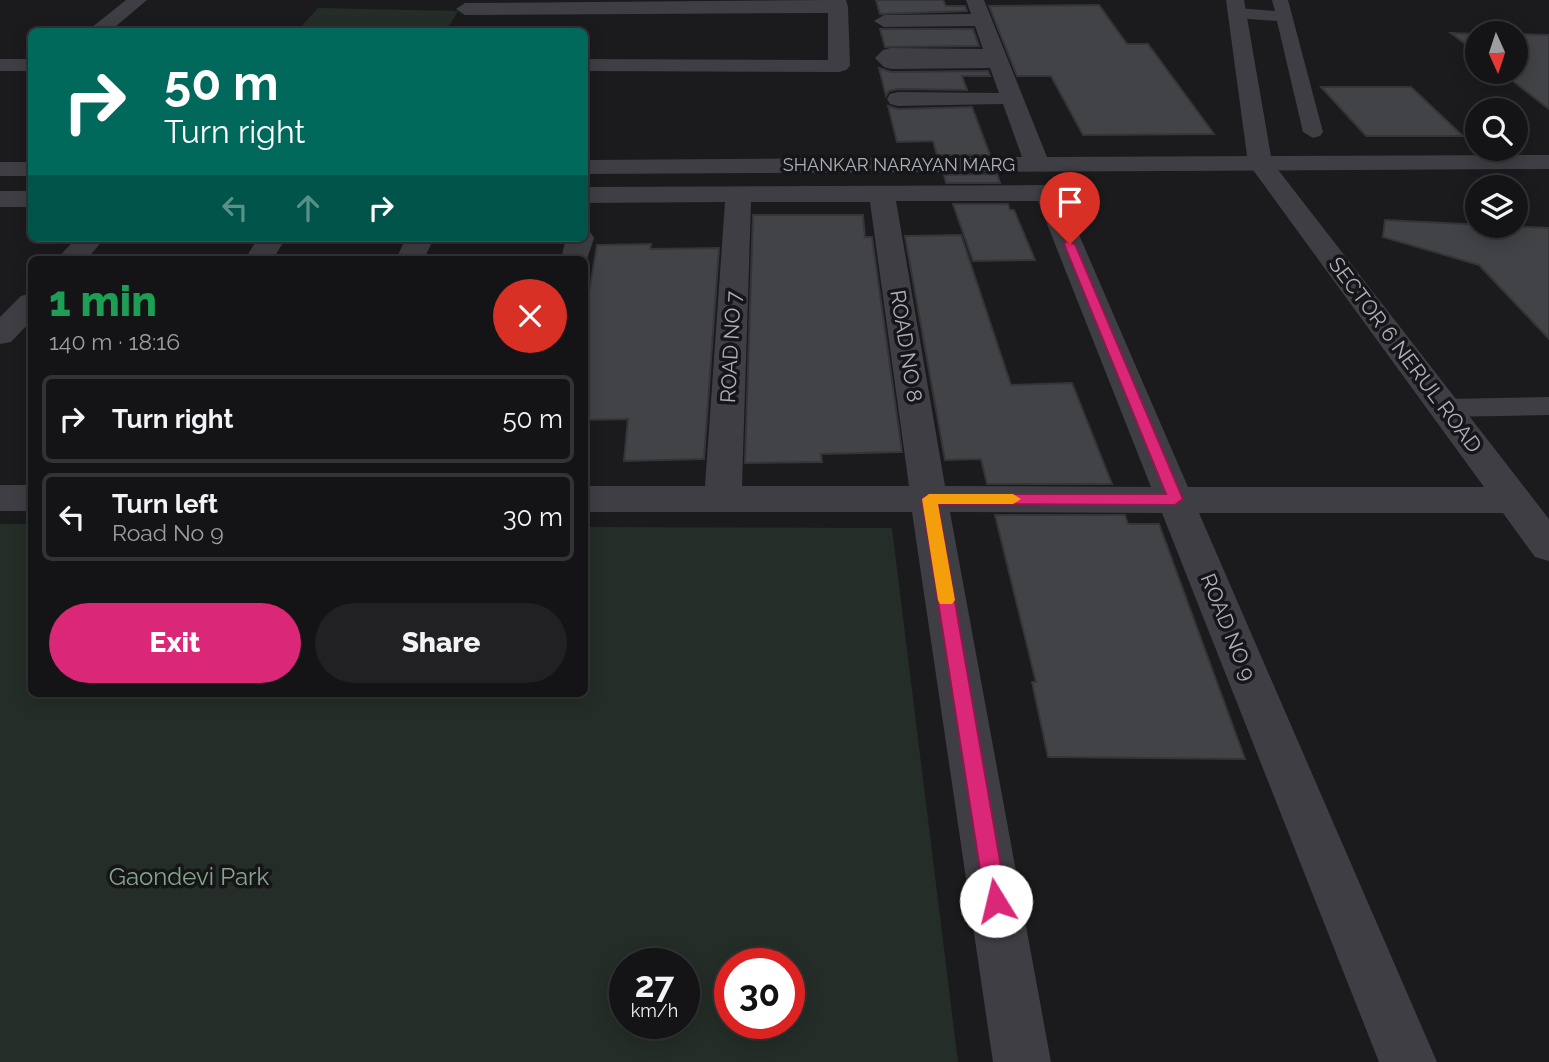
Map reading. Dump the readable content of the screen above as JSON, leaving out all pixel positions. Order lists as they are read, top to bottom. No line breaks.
{"streets":{"street":["SHANKAR NARAYAN MARG","ROAD NO 8","ROAD NO 7","SECTOR 6 NERUL ROAD","ROAD NO 9"]},"crossings":[["SHANKAR NARAYAN MARG","SECTOR 6 NERUL ROAD"],["SHANKAR NARAYAN MARG","ROAD NO 9"]],"parks":["Gaondevi Park"],"north":"bottom","page":{"turn":["50 m","Turn right"],"heading":["1 min","140 m · 18:16"],"list":[{"name":"Turn right","value":"50 m"},{"name":"Turn left","note":"Road No 9","value":"30 m"}],"buttons":["Exit","Share"],"speed":"27 km/h","limit":"30"}}
